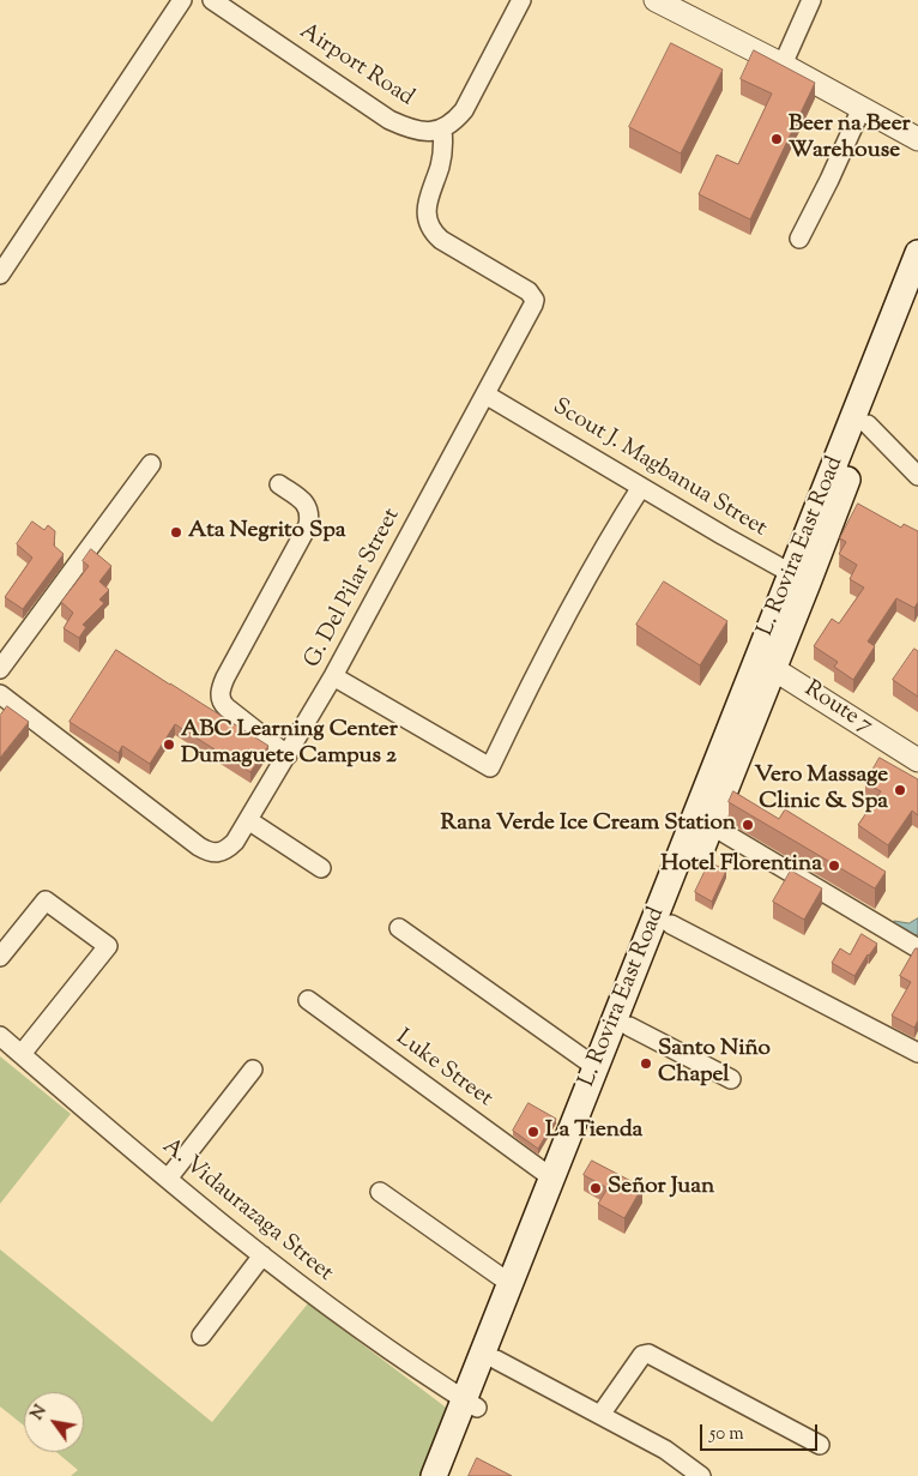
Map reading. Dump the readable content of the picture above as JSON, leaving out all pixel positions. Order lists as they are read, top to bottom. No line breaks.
{"streets":{"main road":["L. Rovira East Road"],"street":["Airport Road","Scout J. Magbanua Street","G. Del Pilar Street","Route 7","Luke Street","A. Vidaurazaga Street"]},"crossings":[["Airport Road","G. Del Pilar Street"],["Scout J. Magbanua Street","L. Rovira East Road"],["Scout J. Magbanua Street","G. Del Pilar Street"],["L. Rovira East Road","Route 7"],["L. Rovira East Road","Luke Street"],["L. Rovira East Road","A. Vidaurazaga Street"]],"places":["Beer na Beer Warehouse","Ata Negrito Spa","ABC Learning Center Dumaguete Campus 2","Vero Massage Clinic & Spa","Rana Verde Ice Cream Station","Hotel Florentina","Santo Niño Chapel","La Tienda","Señor Juan"],"scale_bar":"50 m","north":"top left"}
